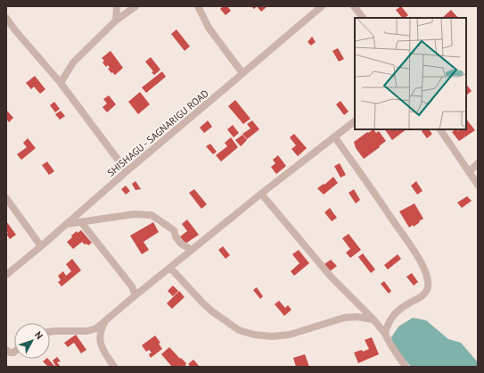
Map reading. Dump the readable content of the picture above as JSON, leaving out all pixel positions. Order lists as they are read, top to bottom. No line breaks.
{"streets":{"street":["SHISHAGU - SAGNARIGU ROAD"]},"north":"top right"}
